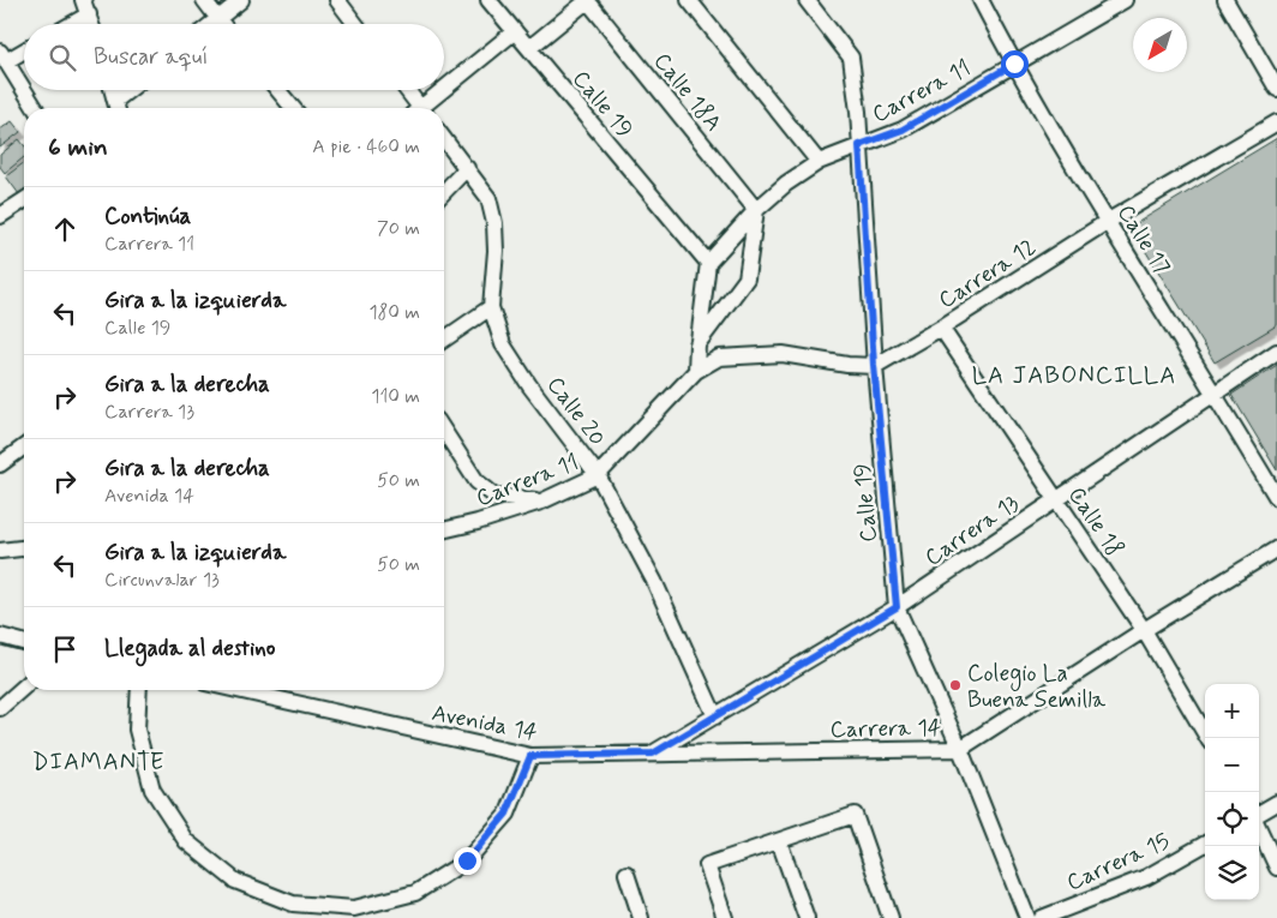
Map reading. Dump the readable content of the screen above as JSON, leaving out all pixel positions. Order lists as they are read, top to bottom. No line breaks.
{"streets":{"street":["Carrera 11","Calle 18A","Calle 19","Calle 17","Carrera 12","Calle 20","Calle 18","Carrera 13","Avenida 14","Carrera 14","Carrera 15"]},"crossings":[["Carrera 11","Calle 18A"],["Carrera 11","Calle 19"],["Carrera 11","Calle 17"],["Carrera 11","Calle 20"],["Calle 19","Carrera 12"],["Calle 19","Carrera 13"],["Calle 19","Carrera 14"],["Calle 17","Carrera 12"],["Calle 17","Carrera 13"],["Carrera 12","Calle 18"],["Calle 20","Carrera 13"],["Calle 18","Carrera 13"],["Calle 18","Carrera 14"],["Carrera 13","Avenida 14"],["Carrera 13","Carrera 14"],["Avenida 14","Carrera 14"]],"districts":["LA JABONCILLA","DIAMANTE"],"places":["Colegio La Buena Semilla"],"north":"bottom left","page":{"search":"Buscar aquí","heading":["6 min","A pie · 460 m"],"list":[["Continúa","Carrera 11","70 m"],["Gira a la izquierda","Calle 19","180 m"],["Gira a la derecha","Carrera 13","110 m"],["Gira a la derecha","Avenida 14","50 m"],["Gira a la izquierda","Circunvalar 13","50 m"],"Llegada al destino"],"map_buttons":["+","−"]}}
